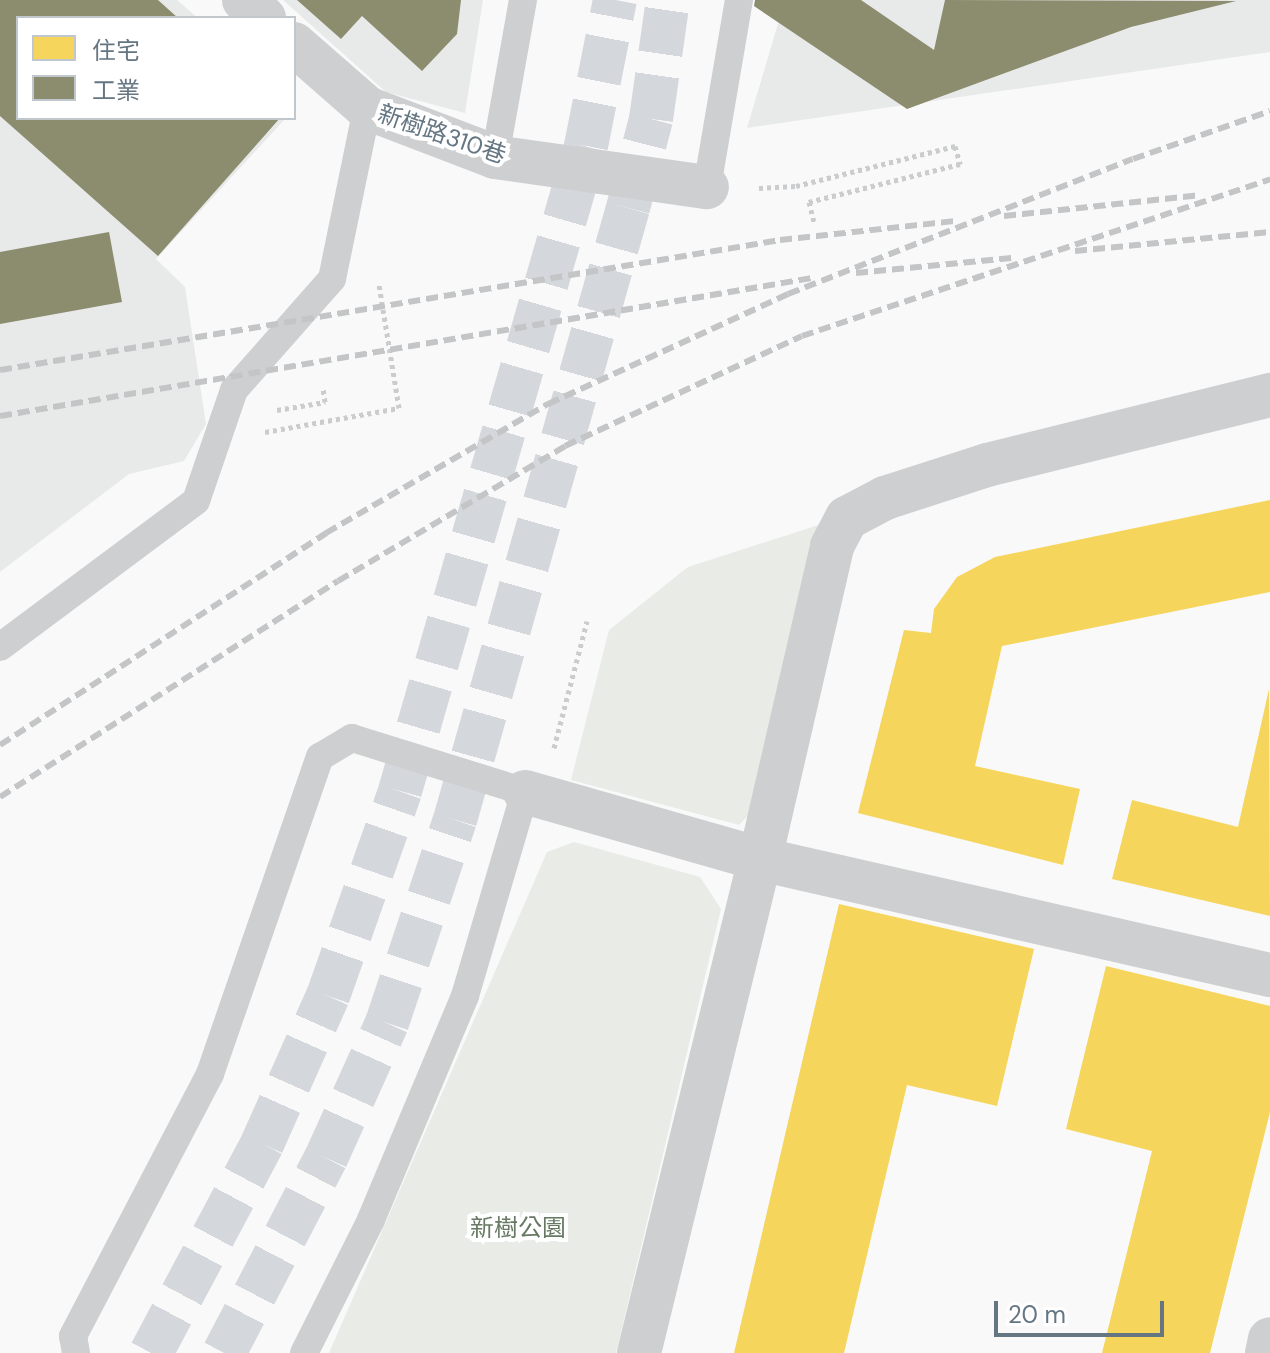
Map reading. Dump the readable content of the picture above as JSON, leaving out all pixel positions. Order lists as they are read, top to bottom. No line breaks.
{"streets":{"street":["新樹路310巷"]},"parks":["新樹公園"],"legend":["住宅","工業"],"scale_bar":"20 m"}
